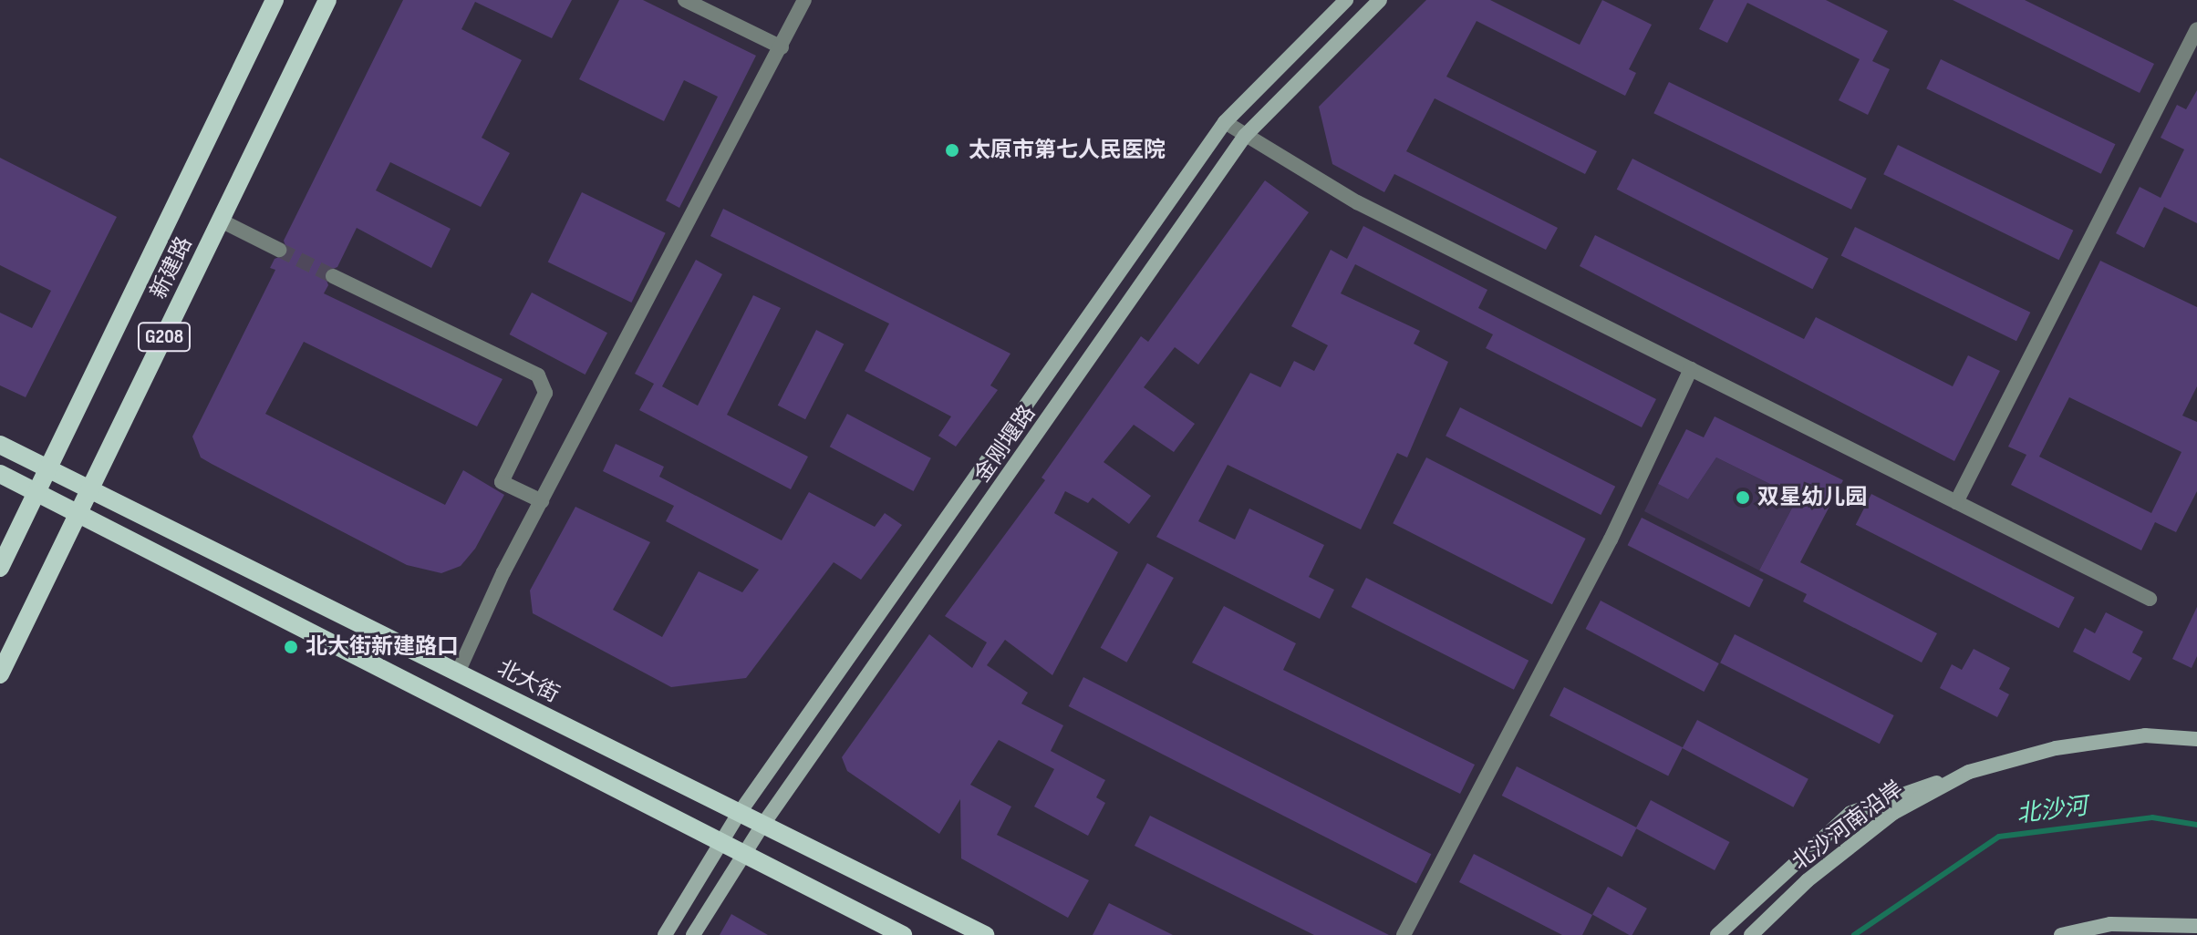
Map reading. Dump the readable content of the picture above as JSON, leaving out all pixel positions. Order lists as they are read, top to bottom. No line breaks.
{"streets":{"main road":["新建路","G208","金刚堰路","北大街","北沙河南沿岸"]},"crossings":[["新建路","北大街"],["金刚堰路","北大街"]],"water":["北沙河"],"places":["太原市第七人民医院","双星幼儿园","北大街新建路口"]}
